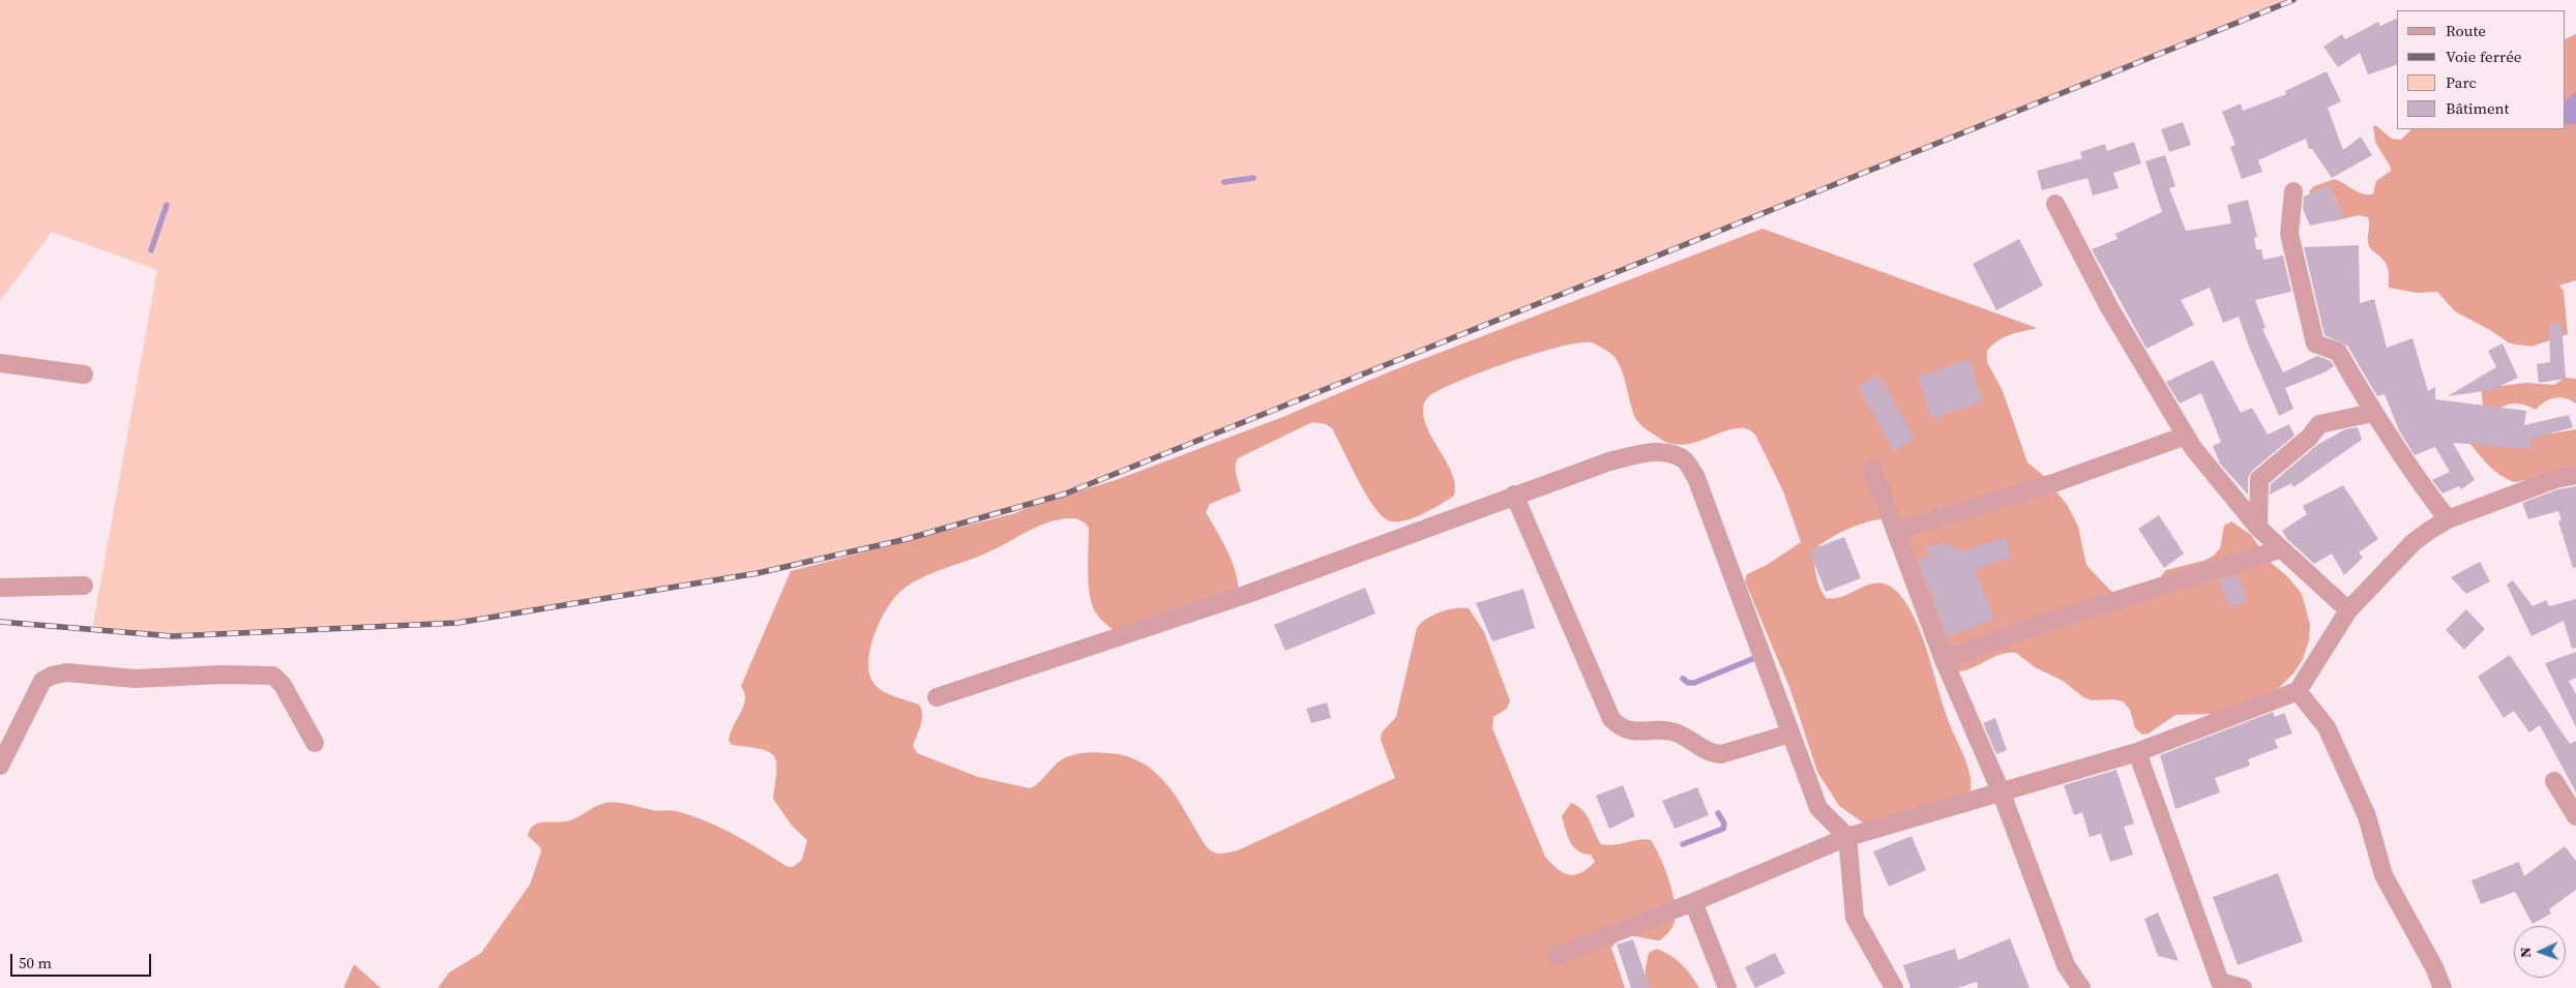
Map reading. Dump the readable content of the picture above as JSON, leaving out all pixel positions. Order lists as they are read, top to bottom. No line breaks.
{"legend":["Route","Voie ferrée","Parc","Bâtiment"],"scale_bar":"50 m","north":"left"}
